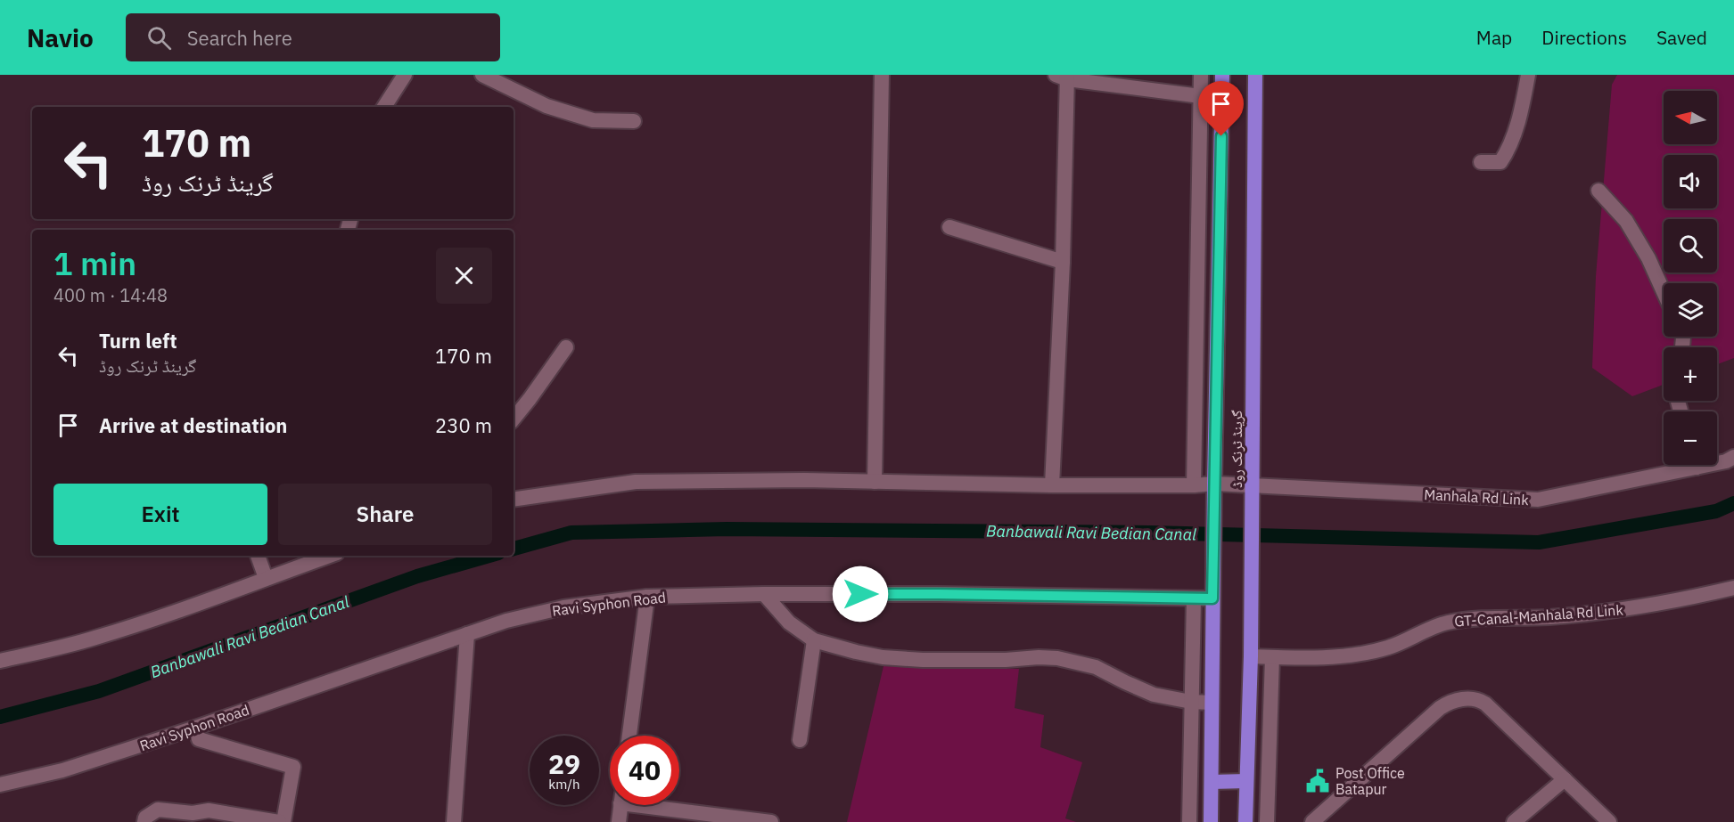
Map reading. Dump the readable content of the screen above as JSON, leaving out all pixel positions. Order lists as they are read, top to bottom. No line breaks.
{"streets":{"highway":["گرینڈ ٹرنک روڈ"],"street":["Manhala Rd Link","Ravi Syphon Road","GT-Canal-Manhala Rd Link"]},"crossings":[["گرینڈ ٹرنک روڈ","Manhala Rd Link"],["گرینڈ ٹرنک روڈ","Ravi Syphon Road"],["گرینڈ ٹرنک روڈ","GT-Canal-Manhala Rd Link"]],"water":["Banbawali Ravi Bedian Canal"],"places":{"public building":["Post Office Batapur"]},"north":"left","page":{"header":"Navio","search":"Search here","nav":["Map","Directions","Saved"],"map_buttons":["+","−"],"turn":["170 m","گرینڈ ٹرنک روڈ"],"heading":["1 min","400 m · 14:48"],"list":[{"name":"Turn left","note":"گرینڈ ٹرنک روڈ","value":"170 m"},{"name":"Arrive at destination","value":"230 m"}],"buttons":["Exit","Share"],"speed":"29 km/h","limit":"40"}}
